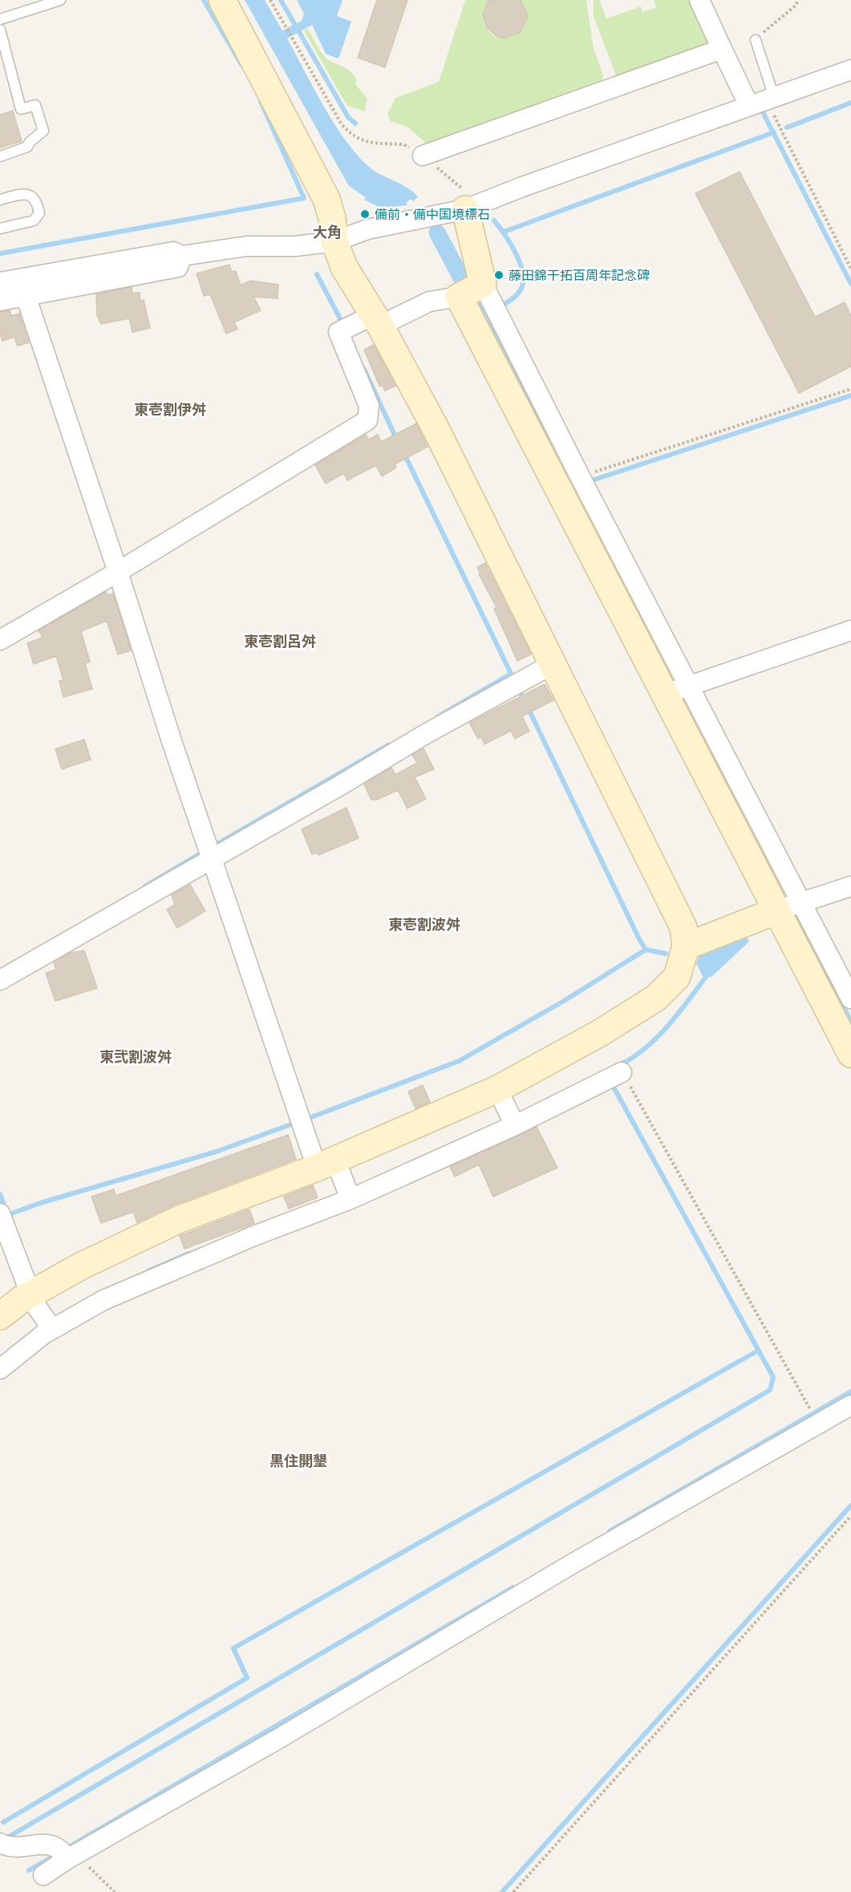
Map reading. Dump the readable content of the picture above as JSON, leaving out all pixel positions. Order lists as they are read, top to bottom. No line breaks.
{"districts":["大角","東壱割伊舛","東壱割呂舛","東壱割波舛","東弐割波舛","黒住開墾"],"places":["備前・備中国境標石","藤田錦干拓百周年記念碑"]}
